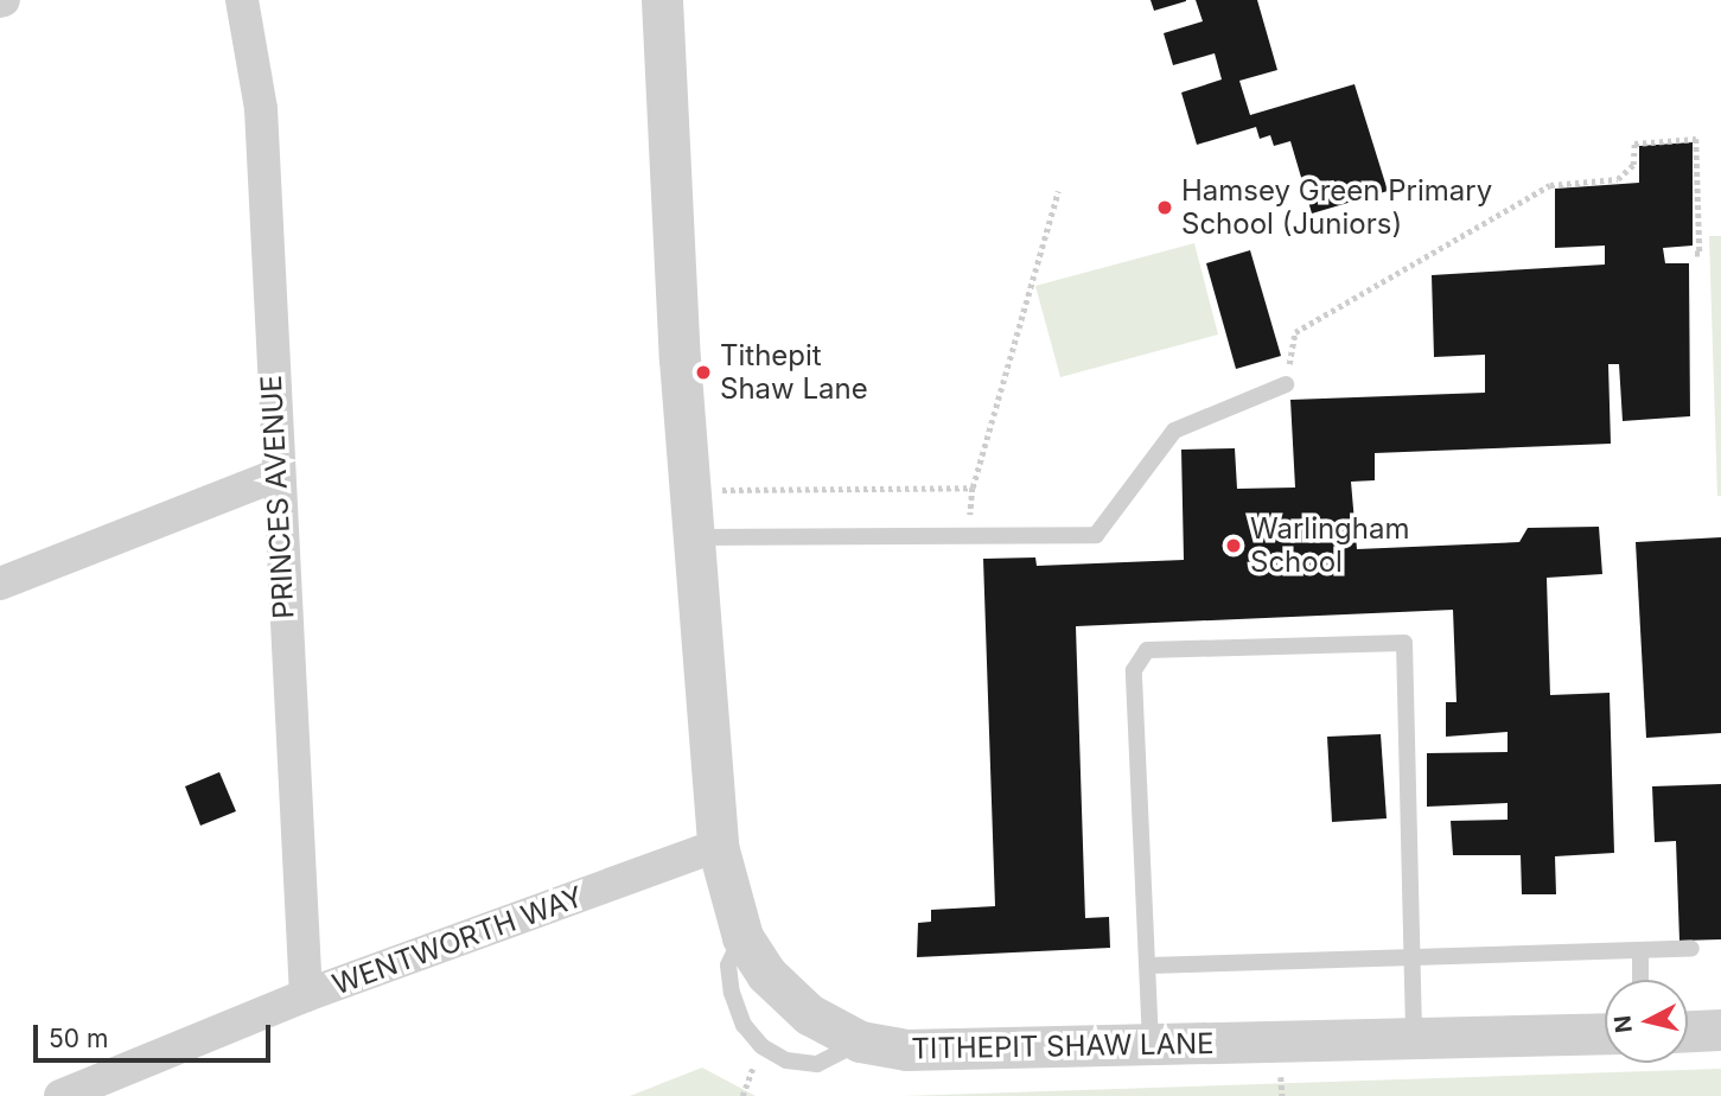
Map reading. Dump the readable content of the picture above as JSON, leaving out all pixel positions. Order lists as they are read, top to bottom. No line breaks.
{"streets":{"street":["PRINCES AVENUE","WENTWORTH WAY","TITHEPIT SHAW LANE"]},"crossings":[["PRINCES AVENUE","WENTWORTH WAY"],["WENTWORTH WAY","TITHEPIT SHAW LANE"]],"places":["Hamsey Green Primary School (Juniors)","Tithepit Shaw Lane","Warlingham School"],"scale_bar":"50 m","north":"left"}
